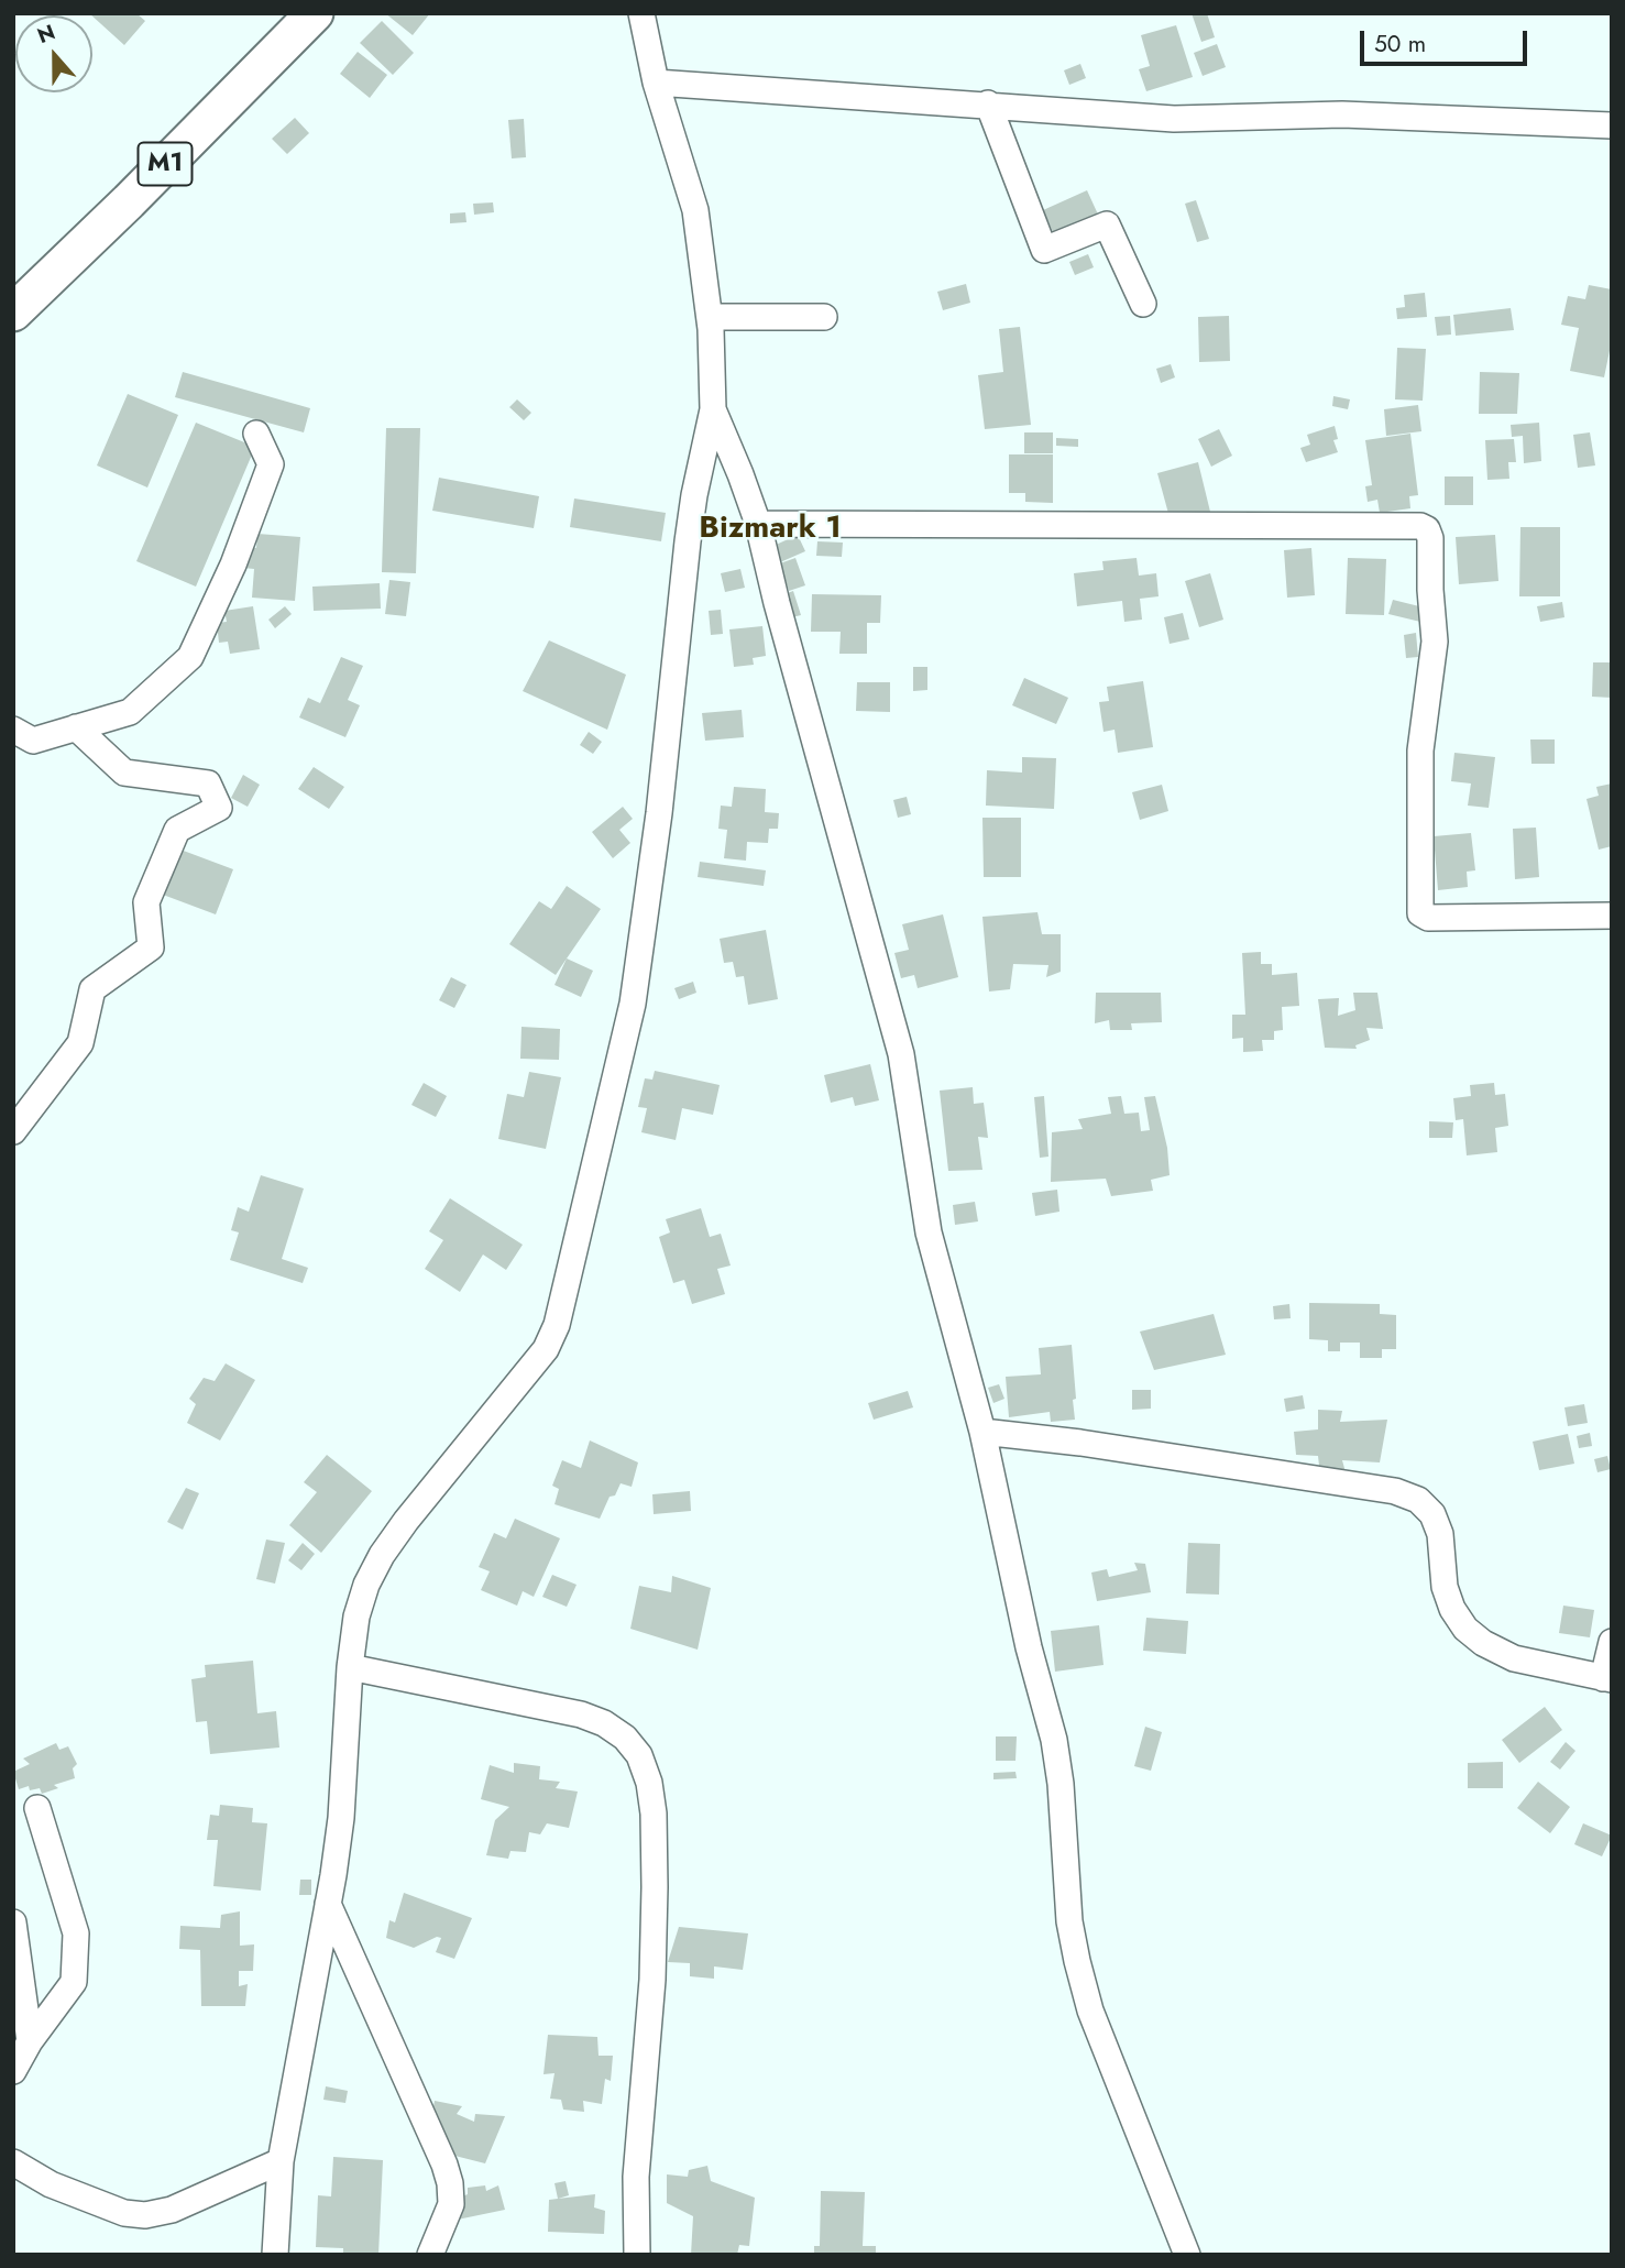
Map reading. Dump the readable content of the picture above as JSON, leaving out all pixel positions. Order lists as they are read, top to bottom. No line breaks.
{"streets":{"highway":["M1"]},"districts":["Bizmark 1"],"scale_bar":"50 m","north":"top"}
